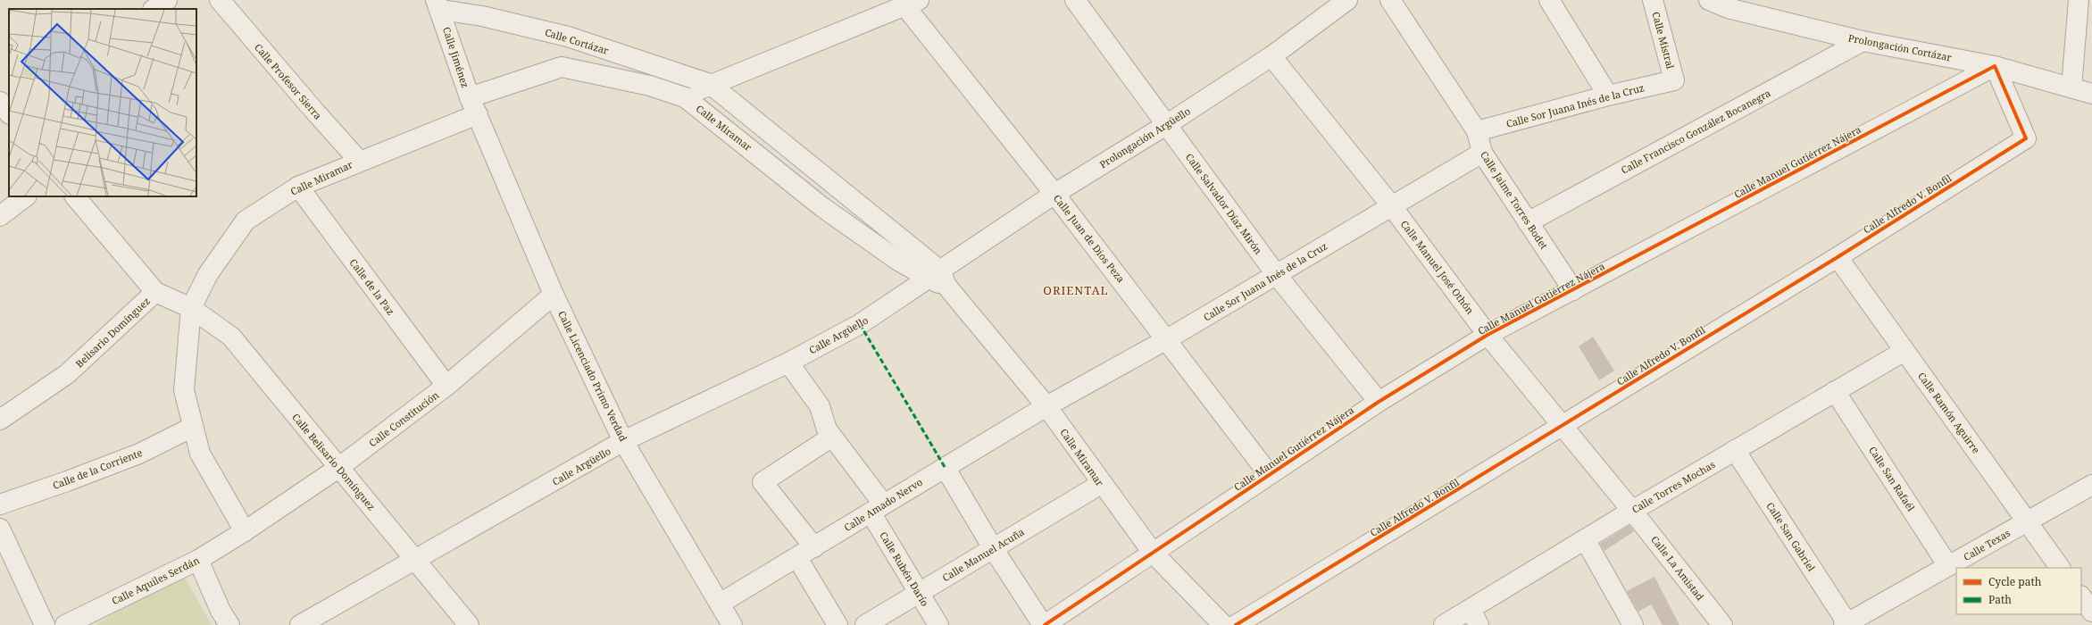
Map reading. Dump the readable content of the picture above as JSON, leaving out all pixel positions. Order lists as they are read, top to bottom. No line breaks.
{"streets":{"street":["Calle Mistral","Calle Cortázar","Prolongación Cortázar","Calle Jiménez","Calle Profesor Sierra","Calle Sor Juana Inés de la Cruz","Calle Miramar","Calle Francisco González Bocanegra","Prolongación Argüello","Calle Manuel Gutiérrez Nájera","Calle Jaime Torres Bodet","Calle Salvador Díaz Mirón","Calle Alfredo V. Bonfil","Calle Juan de Dios Peza","Calle Manuel José Othón","Calle de la Paz","Belisario Domínguez","Calle Argüello","Calle Licenciado Primo Verdad","Calle Ramón Aguirre","Calle Constitución","Calle Belisario Domínguez","Calle de la Corriente","Calle San Rafaél","Calle Torres Mochas","Calle Amado Nervo","Calle San Gabriel","Calle Texas","Calle Manuel Acuña","Calle La Amistad","Calle Rubén Darío","Calle Aquiles Serdán"]},"crossings":[["Calle Mistral","Calle Sor Juana Inés de la Cruz"],["Calle Cortázar","Calle Jiménez"],["Calle Cortázar","Calle Miramar"],["Prolongación Cortázar","Calle Francisco González Bocanegra"],["Prolongación Cortázar","Calle Manuel Gutiérrez Nájera"],["Prolongación Cortázar","Calle Alfredo V. Bonfil"],["Calle Jiménez","Calle Miramar"],["Calle Jiménez","Calle Licenciado Primo Verdad"],["Calle Profesor Sierra","Calle Miramar"],["Calle Sor Juana Inés de la Cruz","Calle Miramar"],["Calle Sor Juana Inés de la Cruz","Calle Jaime Torres Bodet"],["Calle Sor Juana Inés de la Cruz","Calle Salvador Díaz Mirón"],["Calle Sor Juana Inés de la Cruz","Calle Juan de Dios Peza"],["Calle Sor Juana Inés de la Cruz","Calle Manuel José Othón"],["Calle Sor Juana Inés de la Cruz","Calle Amado Nervo"],["Calle Miramar","Prolongación Argüello"],["Calle Miramar","Calle Manuel Gutiérrez Nájera"],["Calle Miramar","Calle Alfredo V. Bonfil"],["Calle Miramar","Calle de la Paz"],["Calle Miramar","Calle Argüello"],["Calle Miramar","Calle Licenciado Primo Verdad"],["Calle Miramar","Calle Belisario Domínguez"],["Calle Miramar","Calle Amado Nervo"],["Calle Miramar","Calle Manuel Acuña"],["Calle Francisco González Bocanegra","Calle Jaime Torres Bodet"],["Prolongación Argüello","Calle Salvador Díaz Mirón"],["Prolongación Argüello","Calle Juan de Dios Peza"],["Prolongación Argüello","Calle Manuel José Othón"],["Prolongación Argüello","Calle Argüello"],["Calle Manuel Gutiérrez Nájera","Calle Jaime Torres Bodet"],["Calle Manuel Gutiérrez Nájera","Calle Salvador Díaz Mirón"],["Calle Manuel Gutiérrez Nájera","Calle Alfredo V. Bonfil"],["Calle Manuel Gutiérrez Nájera","Calle Juan de Dios Peza"],["Calle Manuel Gutiérrez Nájera","Calle Manuel José Othón"],["Calle Alfredo V. Bonfil","Calle Manuel José Othón"],["Calle Alfredo V. Bonfil","Calle Ramón Aguirre"],["Calle Manuel José Othón","Calle Torres Mochas"],["Calle Manuel José Othón","Calle La Amistad"],["Calle de la Paz","Calle Constitución"],["Belisario Domínguez","Calle Belisario Domínguez"],["Calle Argüello","Calle Licenciado Primo Verdad"],["Calle Argüello","Calle Belisario Domínguez"],["Calle Argüello","Calle Rubén Darío"],["Calle Licenciado Primo Verdad","Calle Constitución"],["Calle Licenciado Primo Verdad","Calle Amado Nervo"],["Calle Ramón Aguirre","Calle Torres Mochas"],["Calle Ramón Aguirre","Calle Texas"],["Calle Constitución","Calle Belisario Domínguez"],["Calle Constitución","Calle Aquiles Serdán"],["Calle San Rafaél","Calle Torres Mochas"],["Calle San Rafaél","Calle Texas"],["Calle Torres Mochas","Calle San Gabriel"],["Calle Torres Mochas","Calle La Amistad"],["Calle Amado Nervo","Calle Rubén Darío"],["Calle San Gabriel","Calle Texas"],["Calle Manuel Acuña","Calle Rubén Darío"]],"districts":["ORIENTAL"],"legend":["Cycle path","Path"]}
